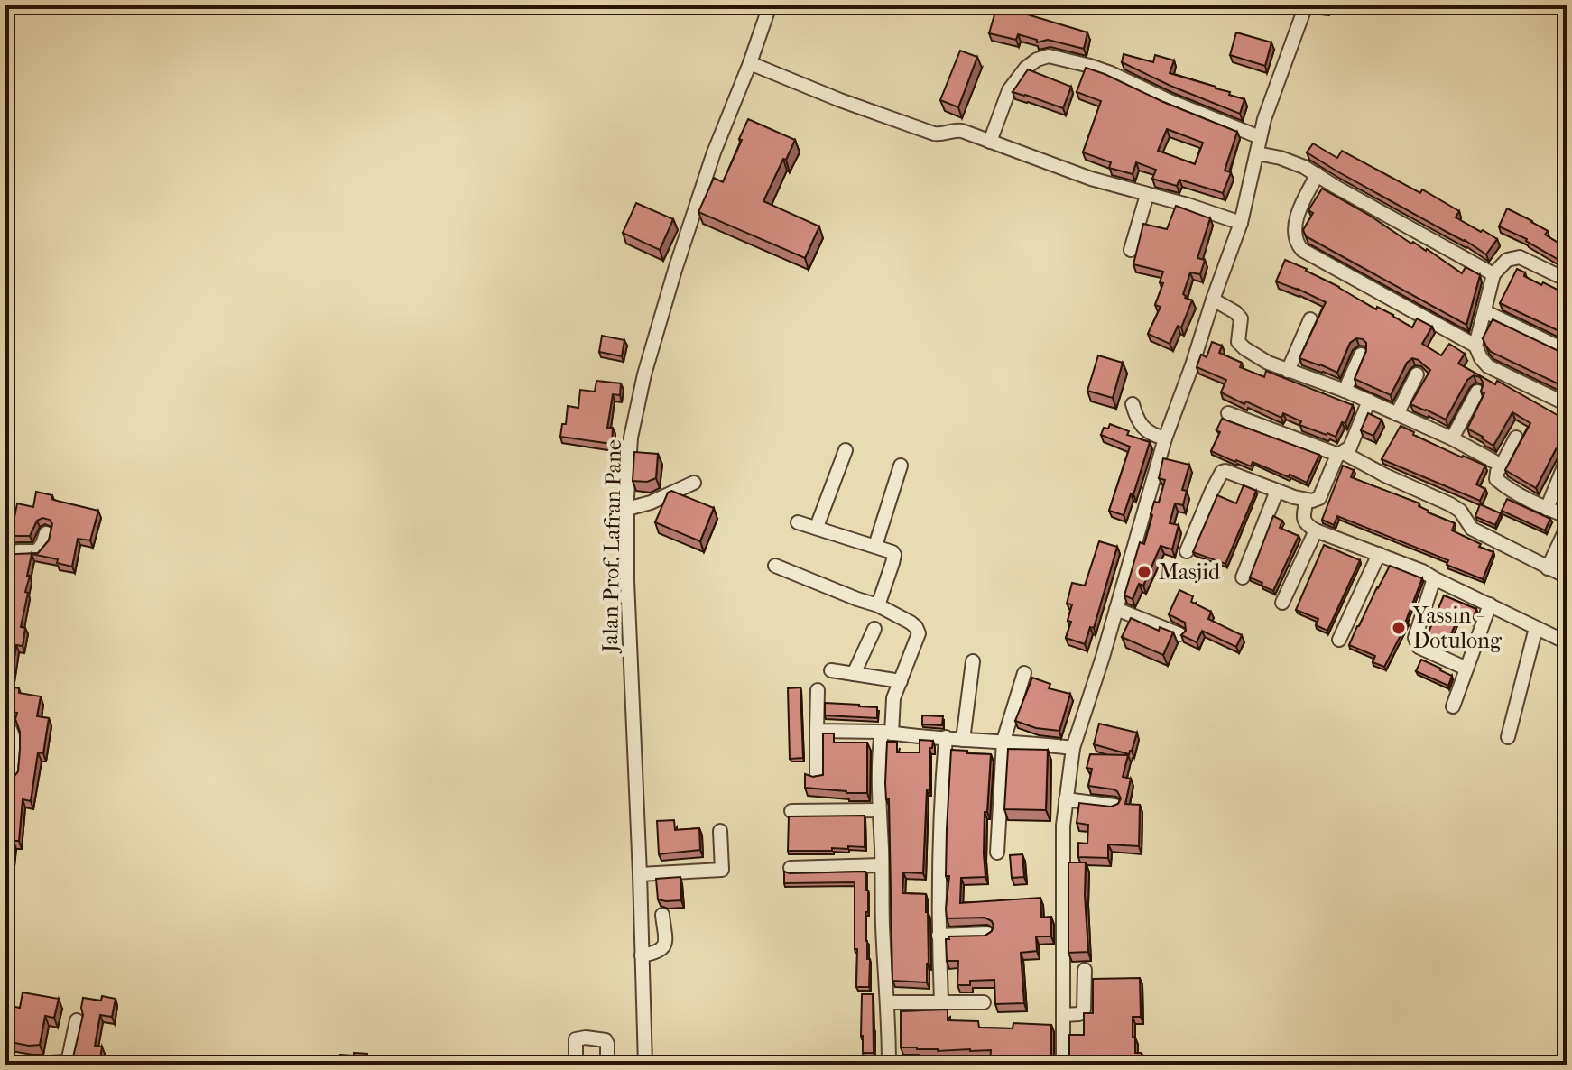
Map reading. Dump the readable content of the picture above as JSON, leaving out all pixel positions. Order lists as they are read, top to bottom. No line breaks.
{"streets":{"street":["Jalan Prof. Lafran Pane"]},"places":["Masjid","Yassin - Dotulong"]}
